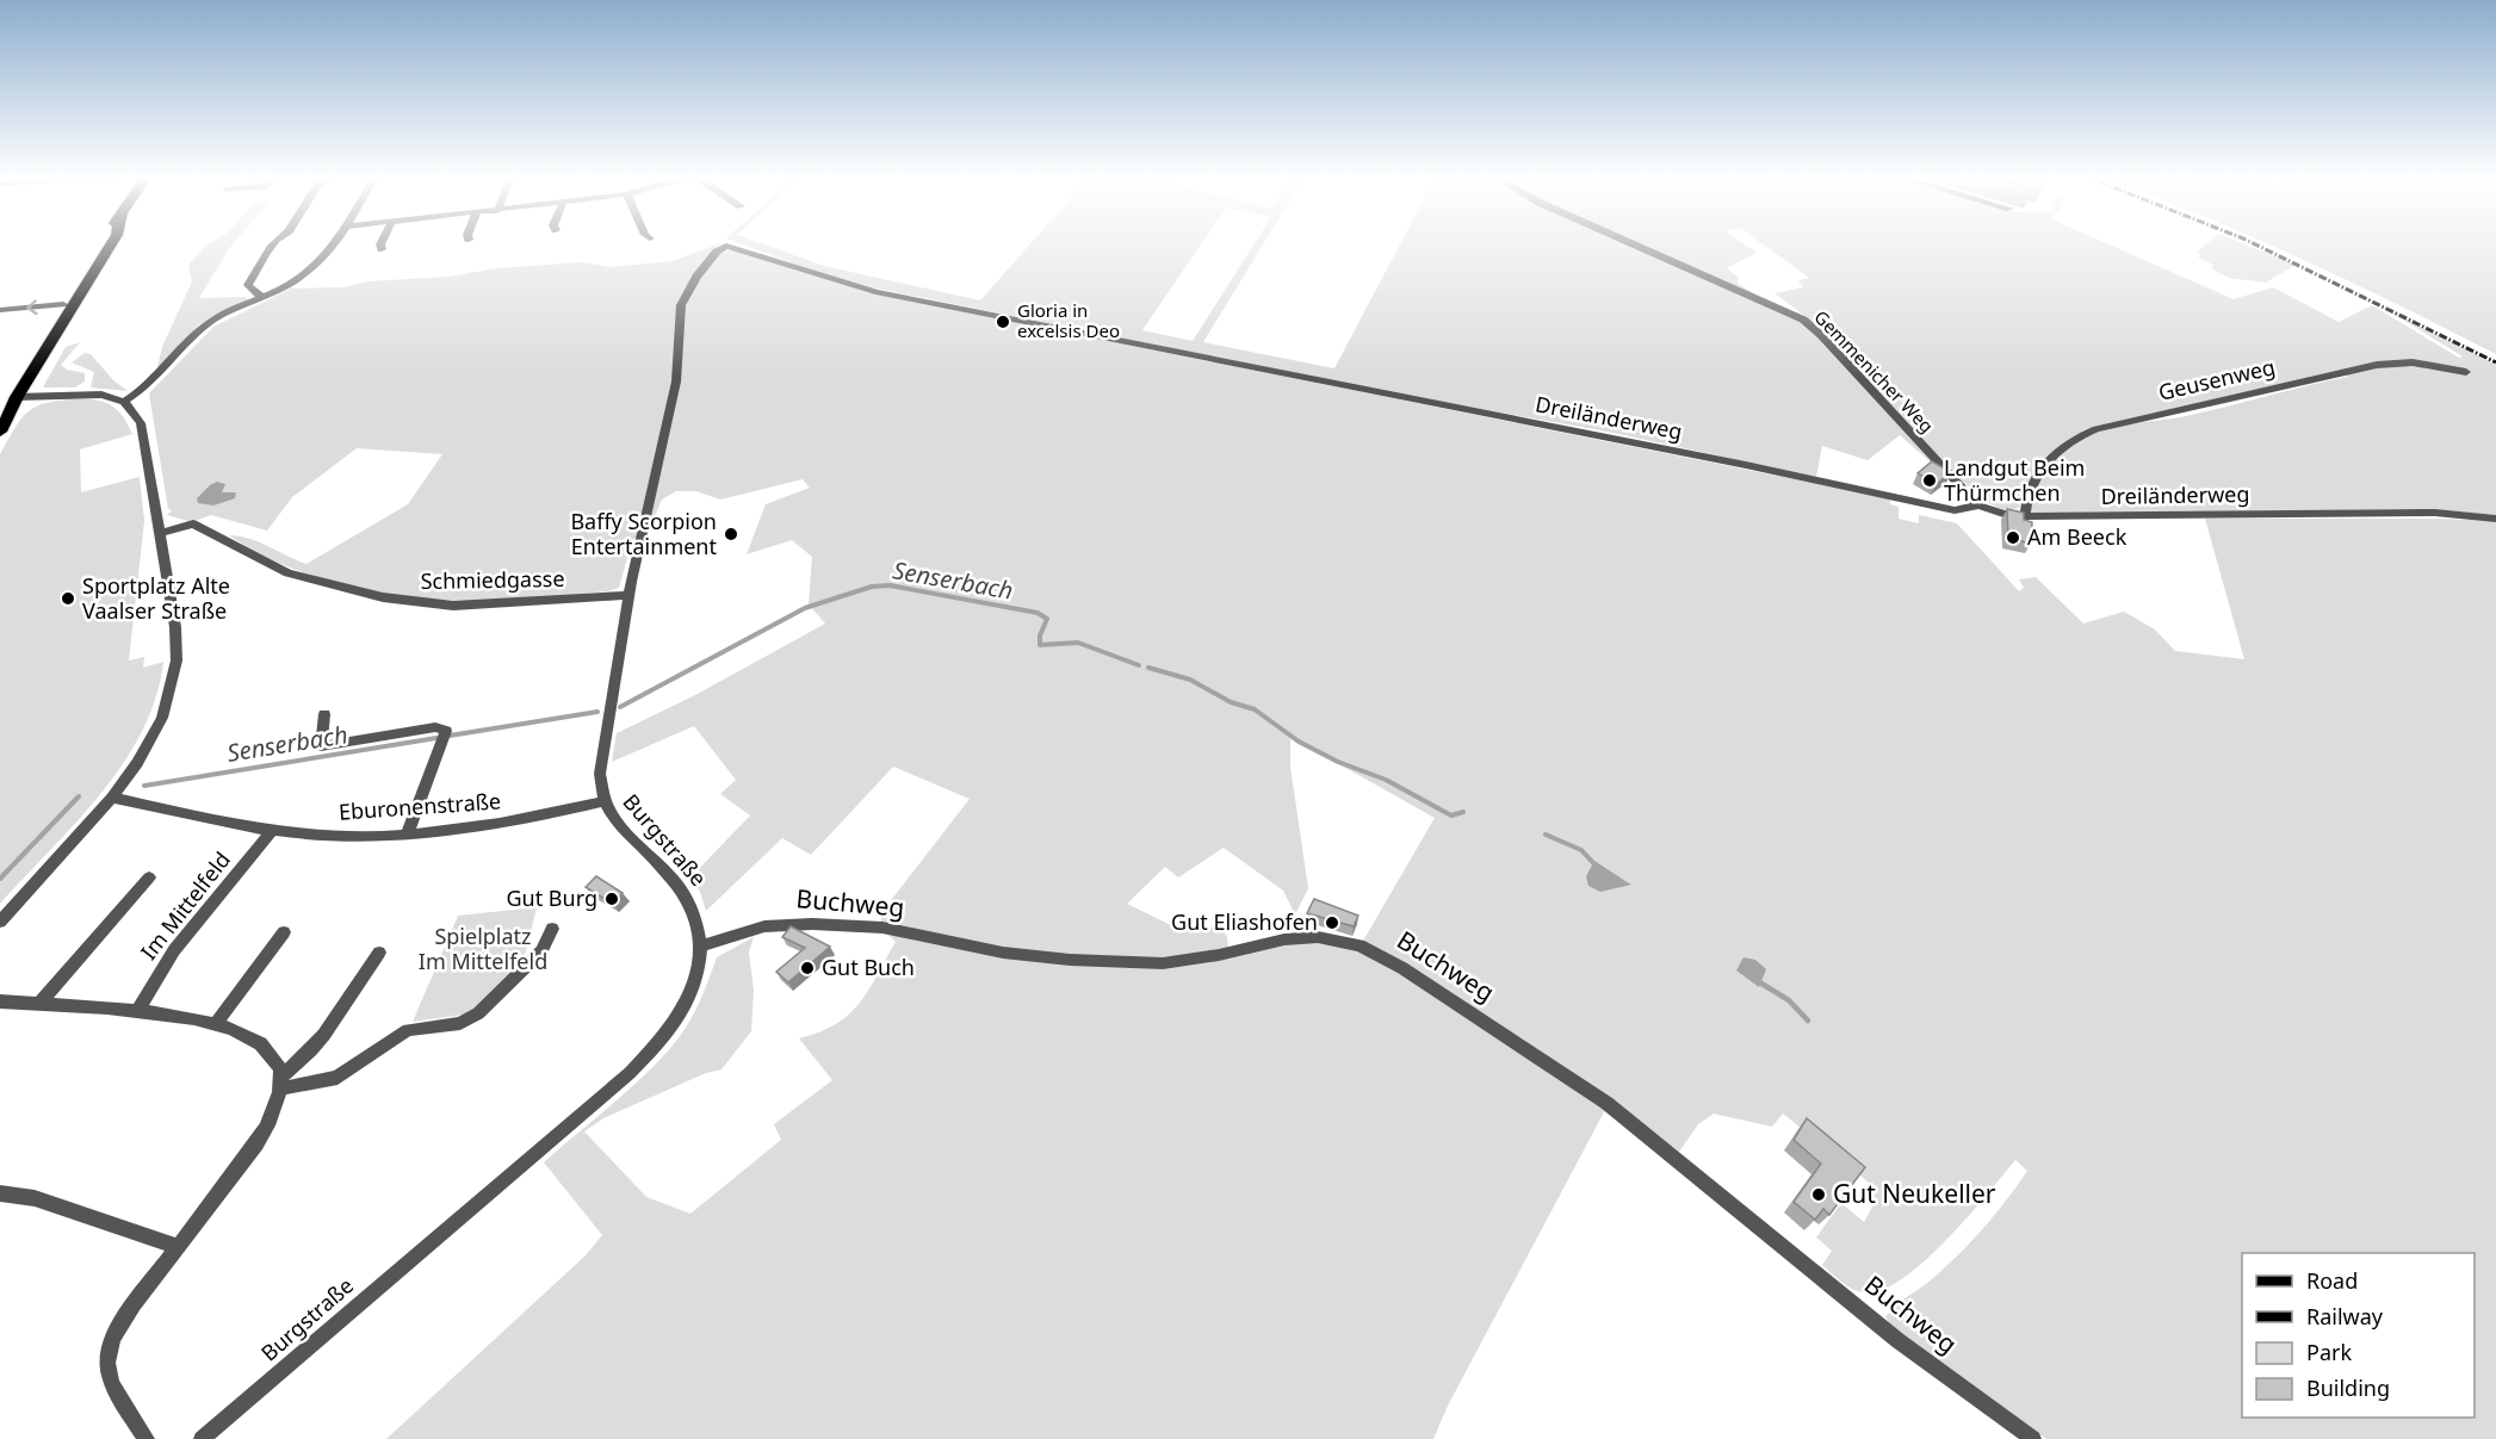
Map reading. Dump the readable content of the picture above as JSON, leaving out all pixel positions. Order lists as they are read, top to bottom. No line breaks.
{"streets":{"street":["Gemmenicher Weg","Geusenweg","Dreiländerweg","Schmiedgasse","Eburonenstraße","Burgstraße","Buchweg","Im Mittelfeld"]},"crossings":[["Gemmenicher Weg","Dreiländerweg"],["Geusenweg","Dreiländerweg"],["Dreiländerweg","Burgstraße"],["Schmiedgasse","Burgstraße"],["Eburonenstraße","Burgstraße"],["Eburonenstraße","Im Mittelfeld"],["Burgstraße","Buchweg"]],"water":["Senserbach"],"parks":["Spielplatz Im Mittelfeld"],"places":["Gloria in excelsis Deo","Landgut Beim Thürmchen","Baffy Scorpion Entertainment","Am Beeck","Sportplatz Alte Vaalser Straße","Gut Burg","Gut Eliashofen","Gut Buch","Gut Neukeller"],"legend":["Road","Railway","Park","Building"]}
